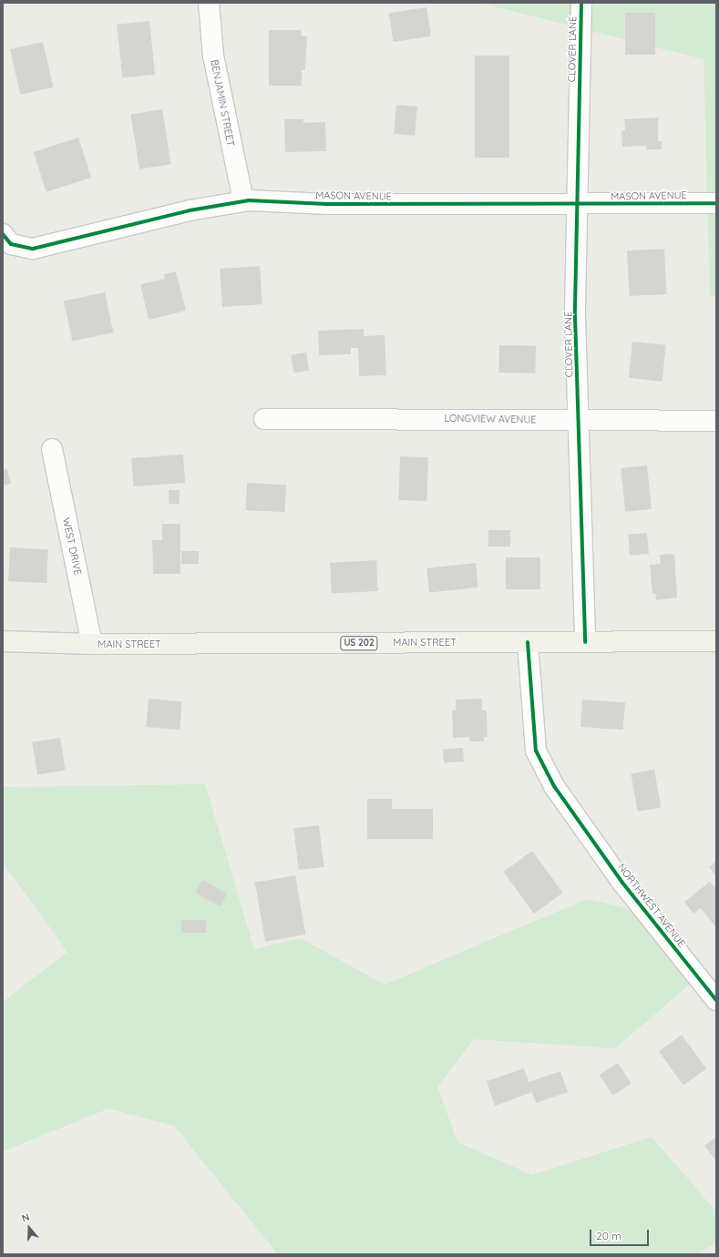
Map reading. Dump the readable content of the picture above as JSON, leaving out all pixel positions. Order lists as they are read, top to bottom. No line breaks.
{"streets":{"main road":["MAIN STREET","US 202"],"street":["CLOVER LANE","BENJAMIN STREET","MASON AVENUE","LONGVIEW AVENUE","WEST DRIVE","NORTHWEST AVENUE"]},"crossings":[["CLOVER LANE","MASON AVENUE"],["CLOVER LANE","LONGVIEW AVENUE"],["CLOVER LANE","MAIN STREET"],["BENJAMIN STREET","MASON AVENUE"],["WEST DRIVE","MAIN STREET"],["MAIN STREET","NORTHWEST AVENUE"]],"scale_bar":"20 m","north":"top"}
